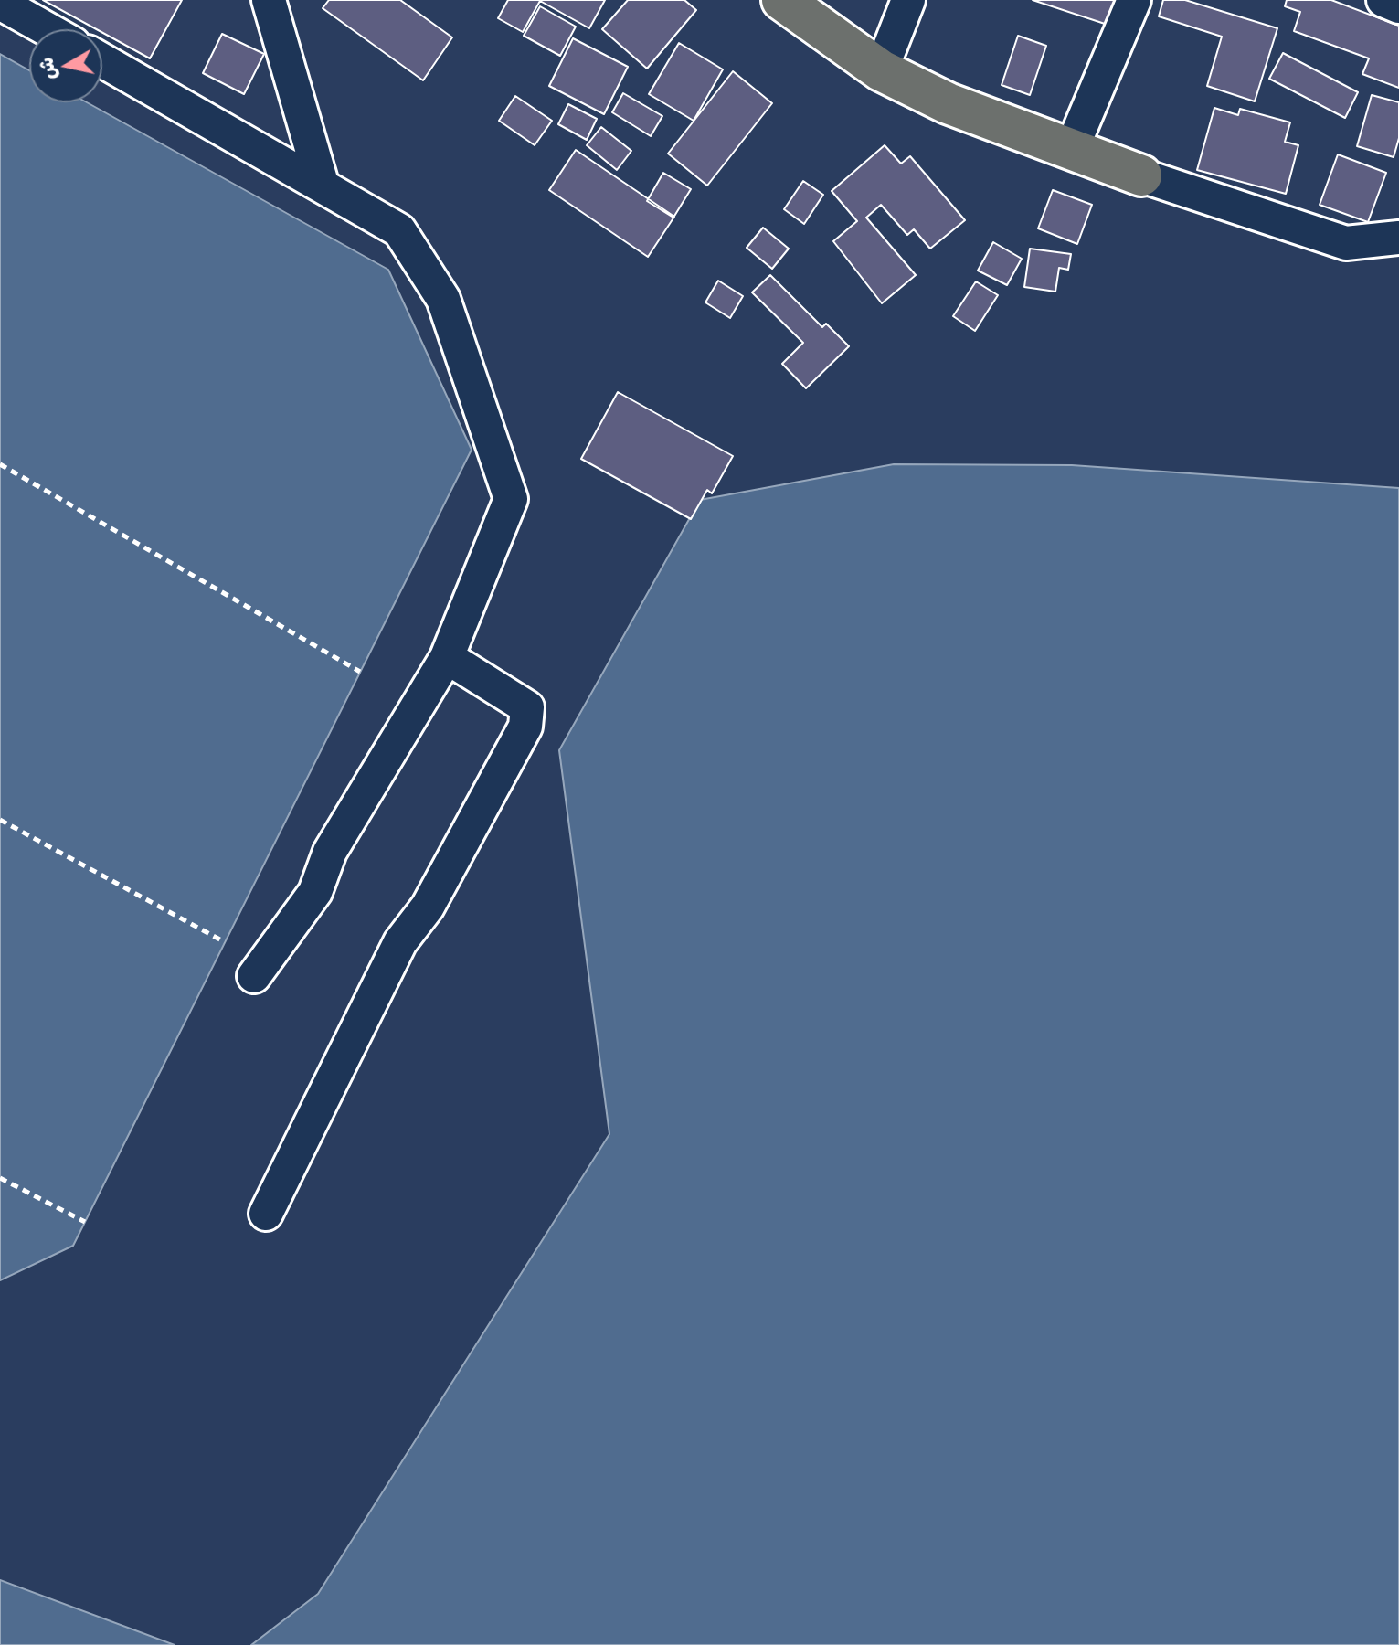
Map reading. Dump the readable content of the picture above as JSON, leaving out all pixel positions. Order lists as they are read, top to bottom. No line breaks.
{"north":"left"}
